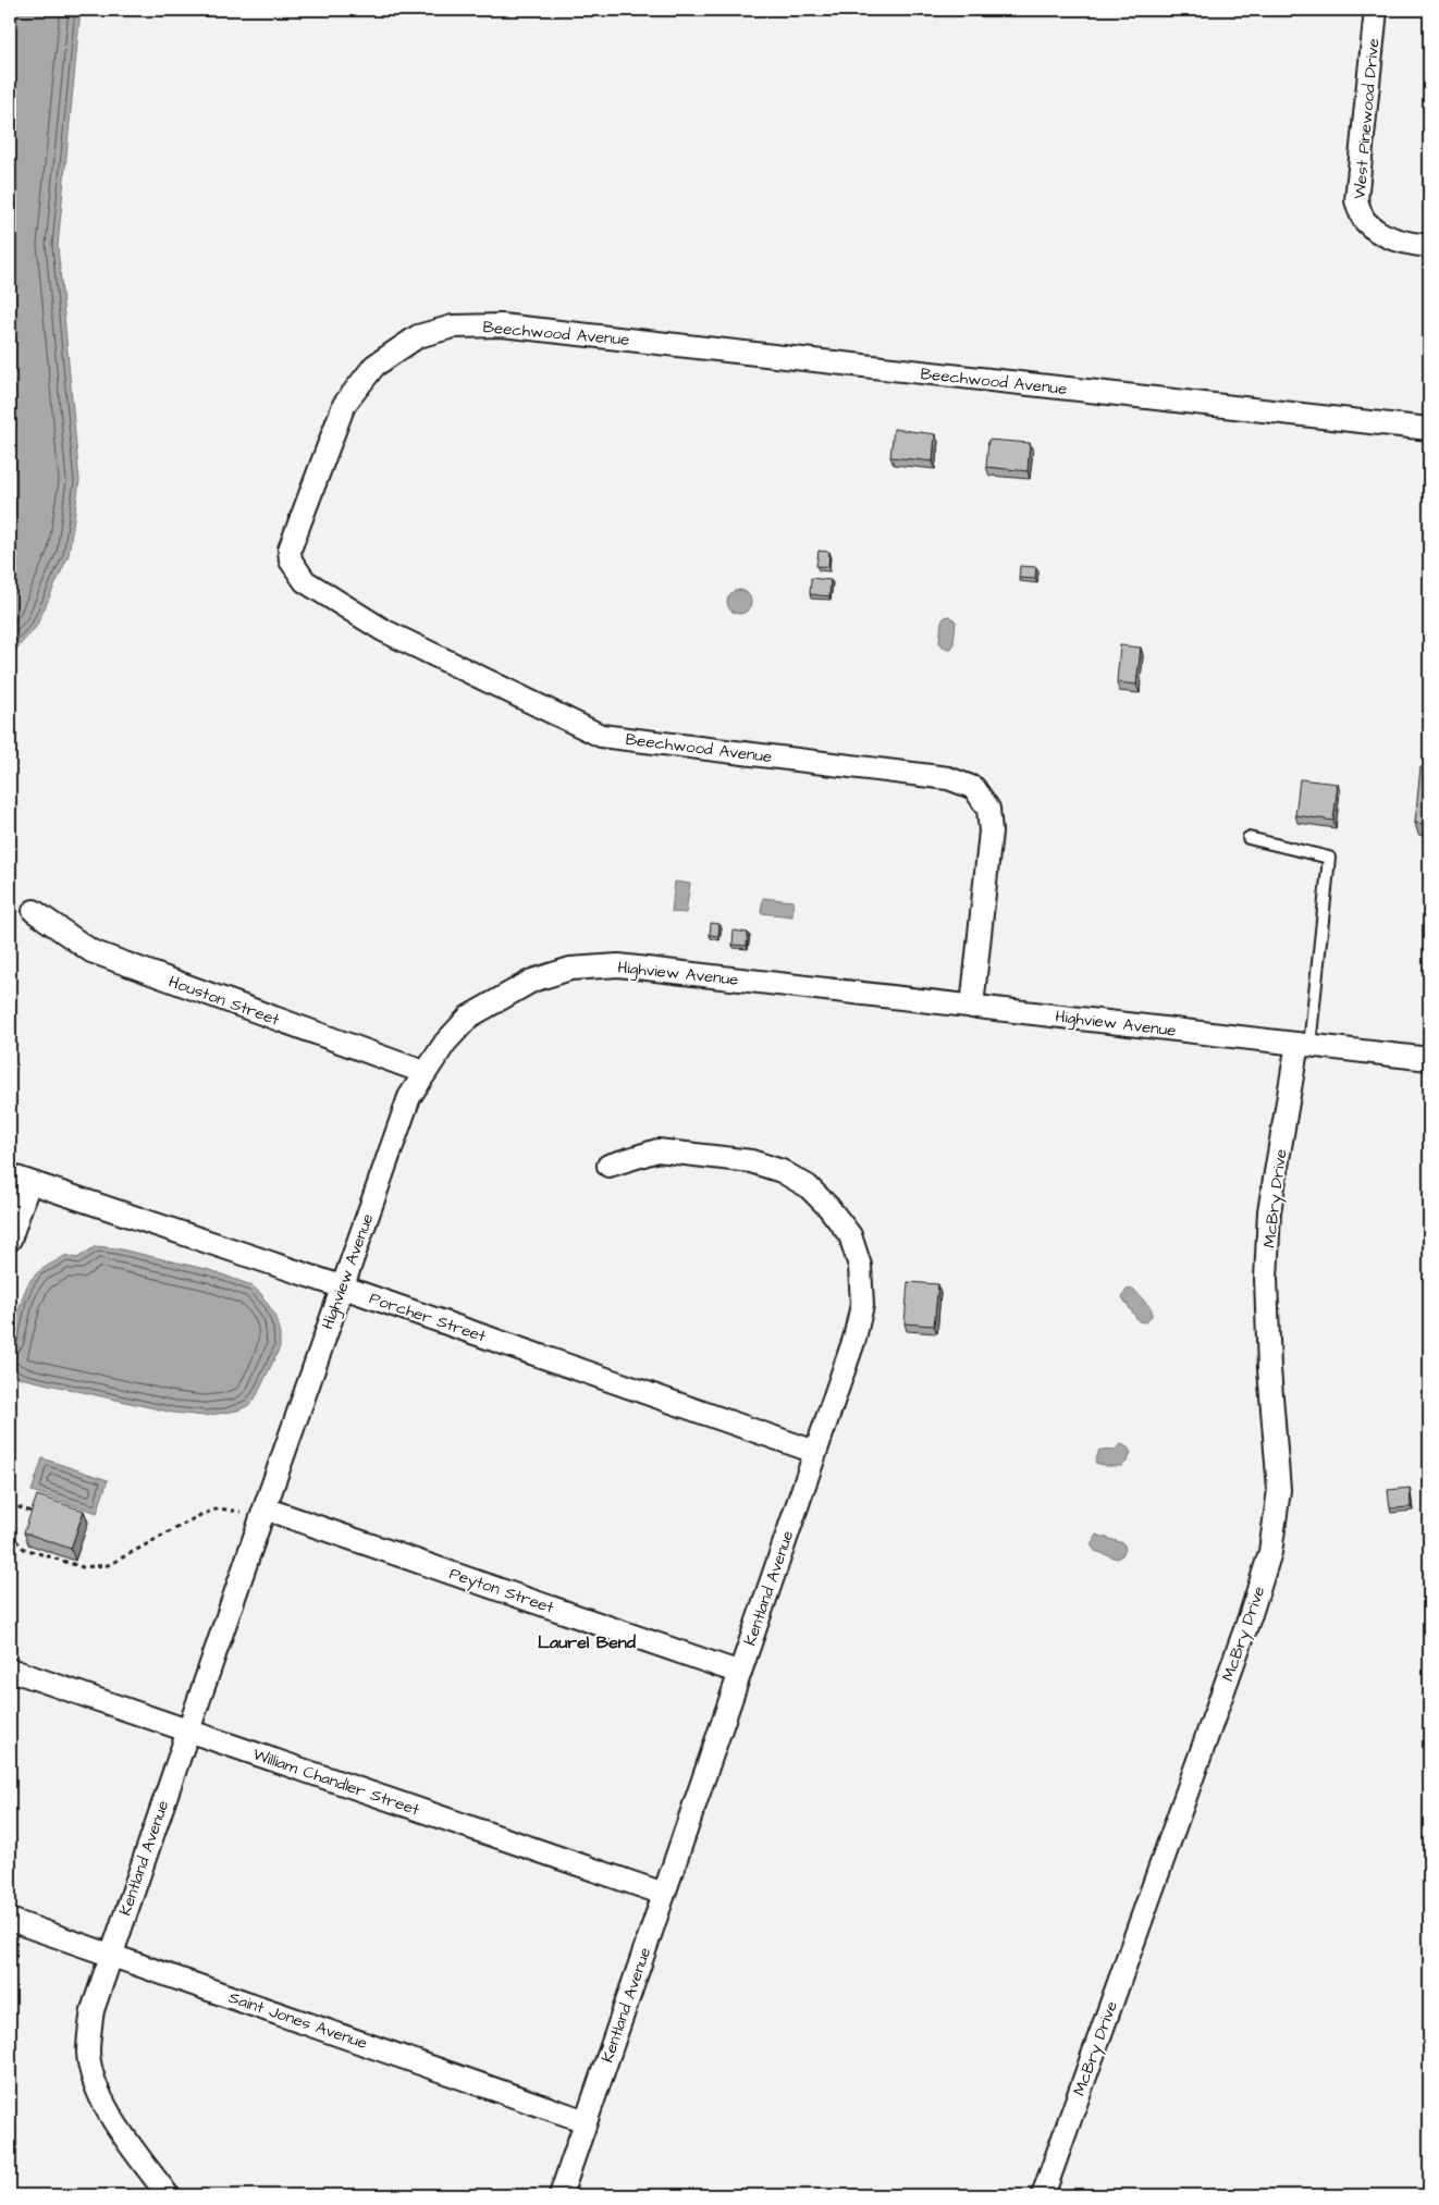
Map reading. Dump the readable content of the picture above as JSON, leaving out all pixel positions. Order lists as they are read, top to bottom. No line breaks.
{"streets":{"street":["West Pinewood Drive","Beechwood Avenue","Highview Avenue","Houston Street","McBry Drive","Porcher Street","Kentland Avenue","Peyton Street","William Chandler Street","Saint Jones Avenue"]},"crossings":[["Beechwood Avenue","Highview Avenue"],["Highview Avenue","Houston Street"],["Highview Avenue","McBry Drive"],["Highview Avenue","Porcher Street"],["Highview Avenue","Kentland Avenue"],["Highview Avenue","Peyton Street"],["Porcher Street","Kentland Avenue"],["Kentland Avenue","Peyton Street"],["Kentland Avenue","William Chandler Street"],["Kentland Avenue","Saint Jones Avenue"]],"districts":["Laurel Bend"]}
